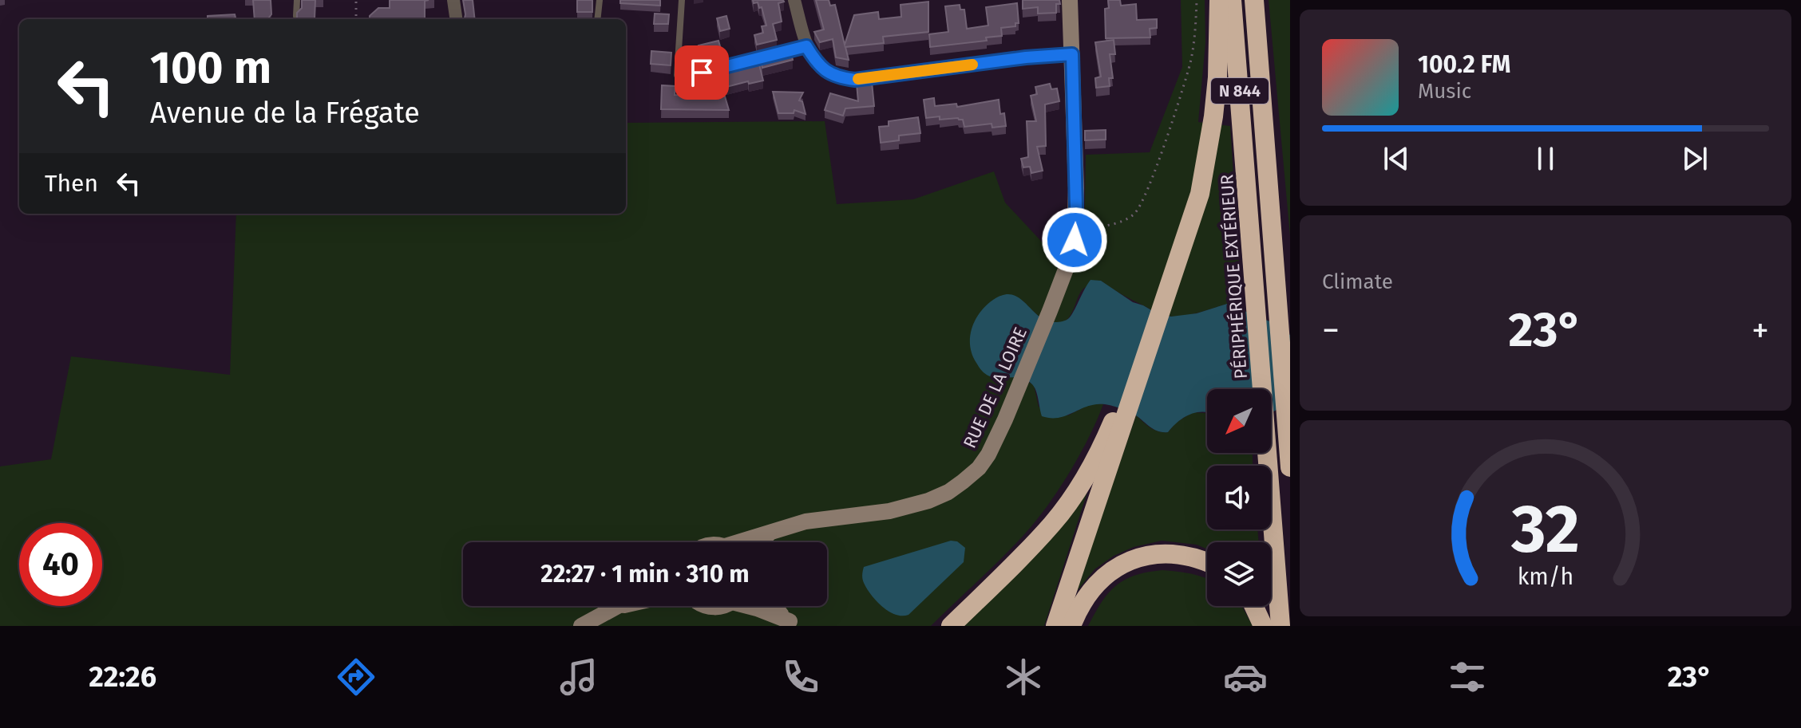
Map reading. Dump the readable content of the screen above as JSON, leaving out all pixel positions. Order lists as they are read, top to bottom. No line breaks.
{"streets":{"highway":["N 844","PÉRIPHÉRIQUE EXTÉRIEUR"],"street":["RUE DE LA LOIRE"]},"north":"bottom left","page":{"turn":["100 m","Avenue de la Frégate"],"song":["100.2 FM","Music"],"then":"Then","tile":"Climate","heat":["−","23°","+"],"limit":"40","trip":"22:27 · 1 min · 310 m","tabs":["22:26","23°"],"gauge":["32","km/h"]}}
